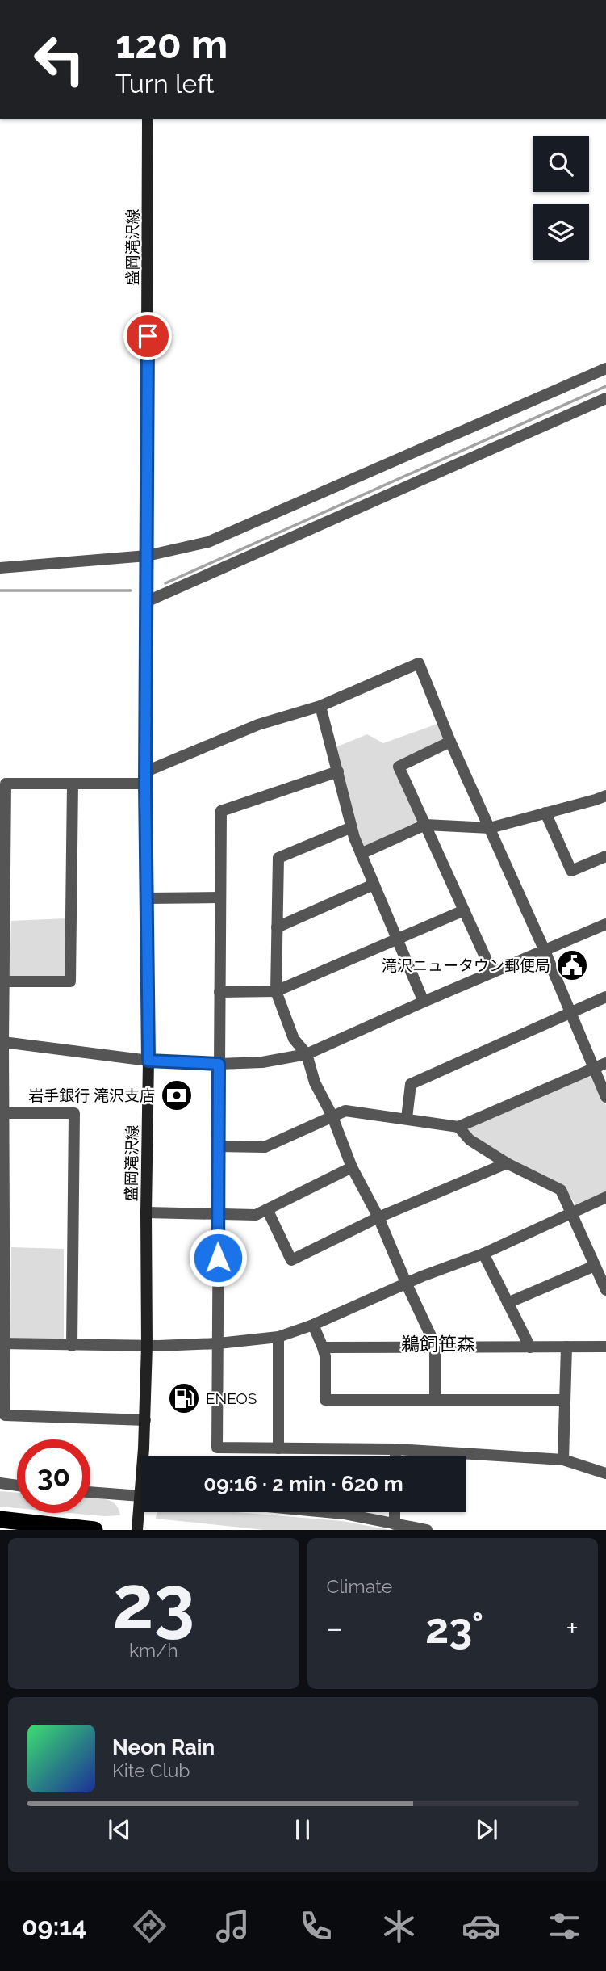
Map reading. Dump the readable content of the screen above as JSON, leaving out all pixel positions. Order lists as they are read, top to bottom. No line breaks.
{"streets":{"main road":["盛岡滝沢線"]},"districts":["鵜飼笹森"],"places":{"public building":["滝沢ニュータウン郵便局"],"bank":["岩手銀行 滝沢支店"],"fuel station":["ENEOS"]},"page":{"turn":["120 m","Turn left"],"limit":"30","trip":"09:16 · 2 min · 620 m","tile":[["23","km/h"],"Climate"],"heat":["−","23°","+"],"song":["Neon Rain","Kite Club"],"tabs":"09:14"}}
